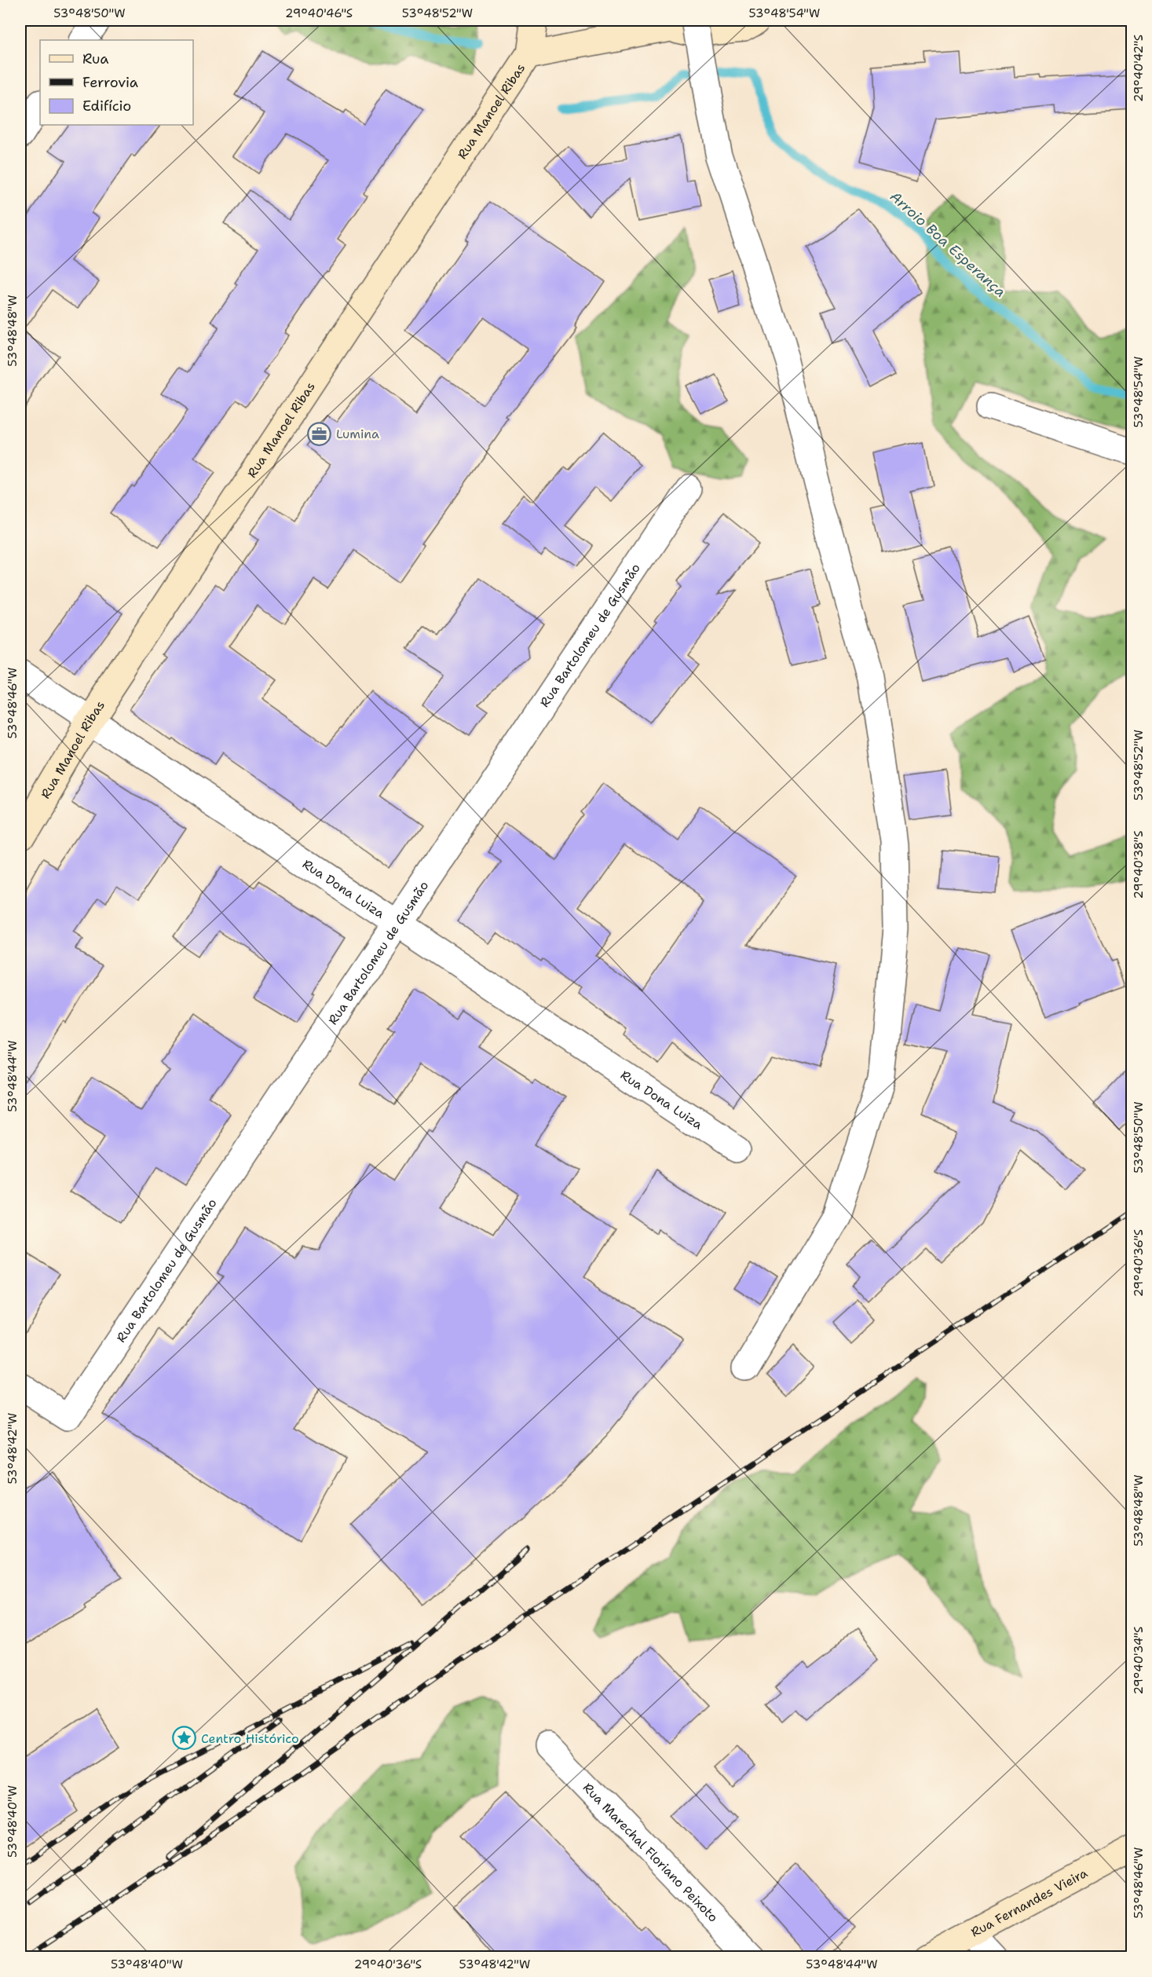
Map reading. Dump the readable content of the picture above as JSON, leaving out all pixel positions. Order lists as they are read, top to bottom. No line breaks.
{"streets":{"street":["Rua Manoel Ribas","Rua Bartolomeu de Gusmão","Rua Dona Luiza","Rua Marechal Floriano Peixoto","Rua Fernandes Vieira"]},"crossings":[["Rua Manoel Ribas","Rua Dona Luiza"],["Rua Bartolomeu de Gusmão","Rua Dona Luiza"]],"water":["Arroio Boa Esperança"],"places":{"office":["Lumina"],"place":["Centro Histórico"]},"legend":["Rua","Ferrovia","Edifício"],"coordinates":["53°48'50\"W","29°40'46\"S","53°48'52\"W","53°48'54\"W","29°40'42\"S","53°48'48\"W","53°48'46\"W","29°40'38\"S","53°48'44\"W","29°40'36\"S","53°48'42\"W","29°40'34\"S","53°48'40\"W"]}
